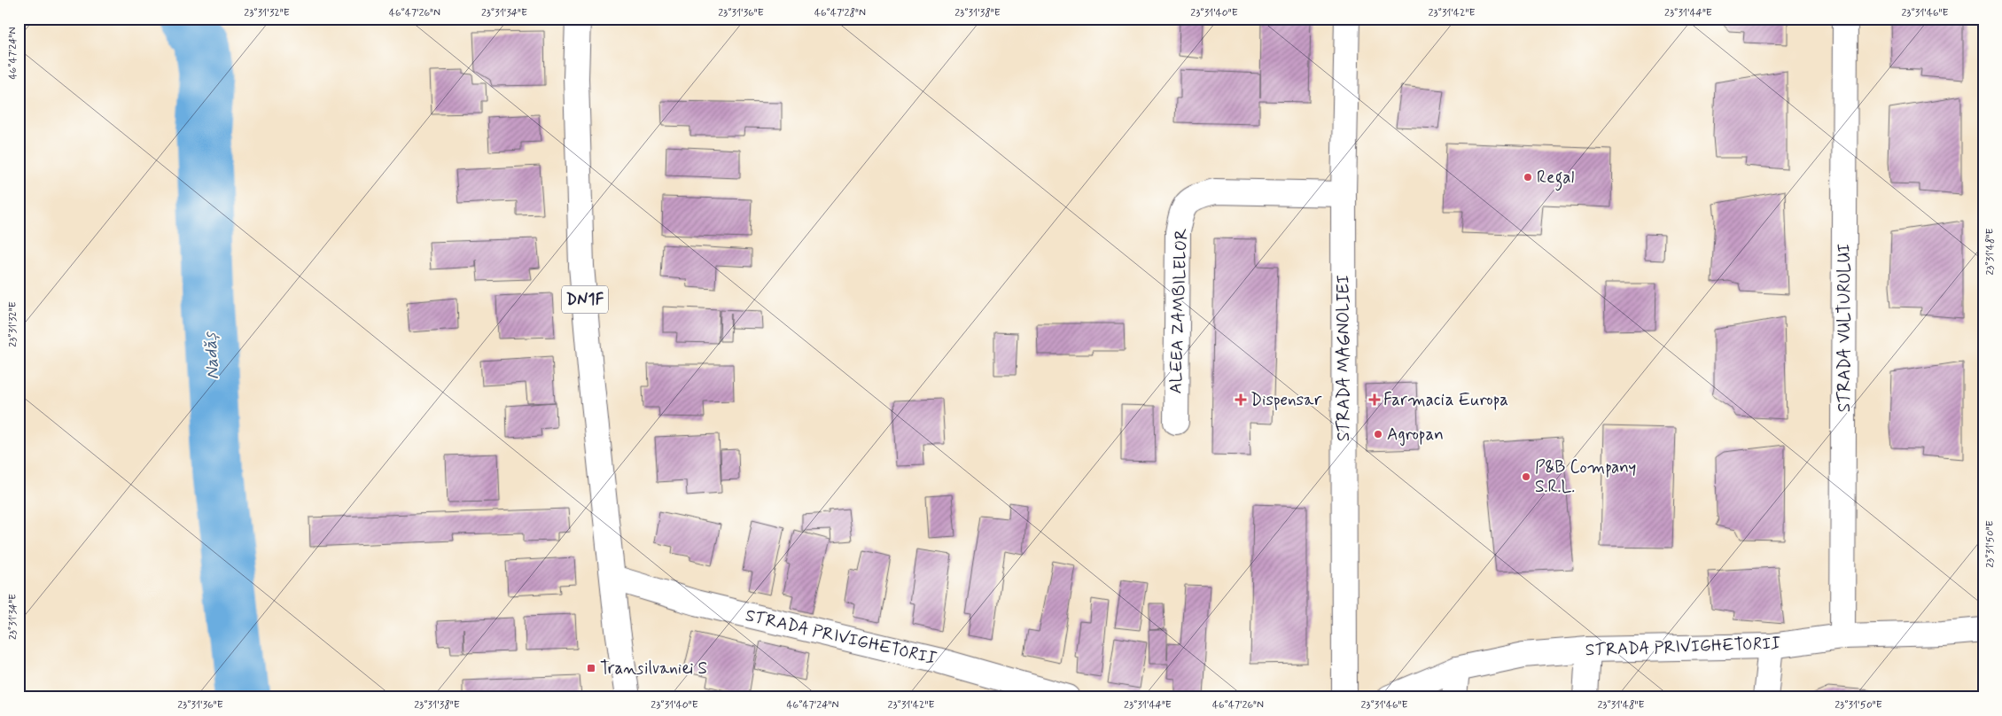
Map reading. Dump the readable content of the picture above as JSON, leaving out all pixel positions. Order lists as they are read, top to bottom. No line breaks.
{"streets":{"street":["DN1F","ALEEA ZAMBILELOR","STRADA VULTURULUI","STRADA MAGNOLIEI","STRADA PRIVIGHETORII"]},"crossings":[["DN1F","STRADA PRIVIGHETORII"],["ALEEA ZAMBILELOR","STRADA MAGNOLIEI"],["STRADA VULTURULUI","STRADA PRIVIGHETORII"]],"water":["Nadăș"],"places":{"other":["Regal","Agropan","P&B Company S.R.L."],"health":["Dispensar","Farmacia Europa"],"transit":["Transilvaniei S"]},"coordinates":["23°31'32\"E","46°47'26\"N","23°31'34\"E","23°31'36\"E","46°47'28\"N","23°31'38\"E","23°31'40\"E","23°31'42\"E","23°31'44\"E","23°31'46\"E","46°47'24\"N","23°31'48\"E","23°31'50\"E"]}
